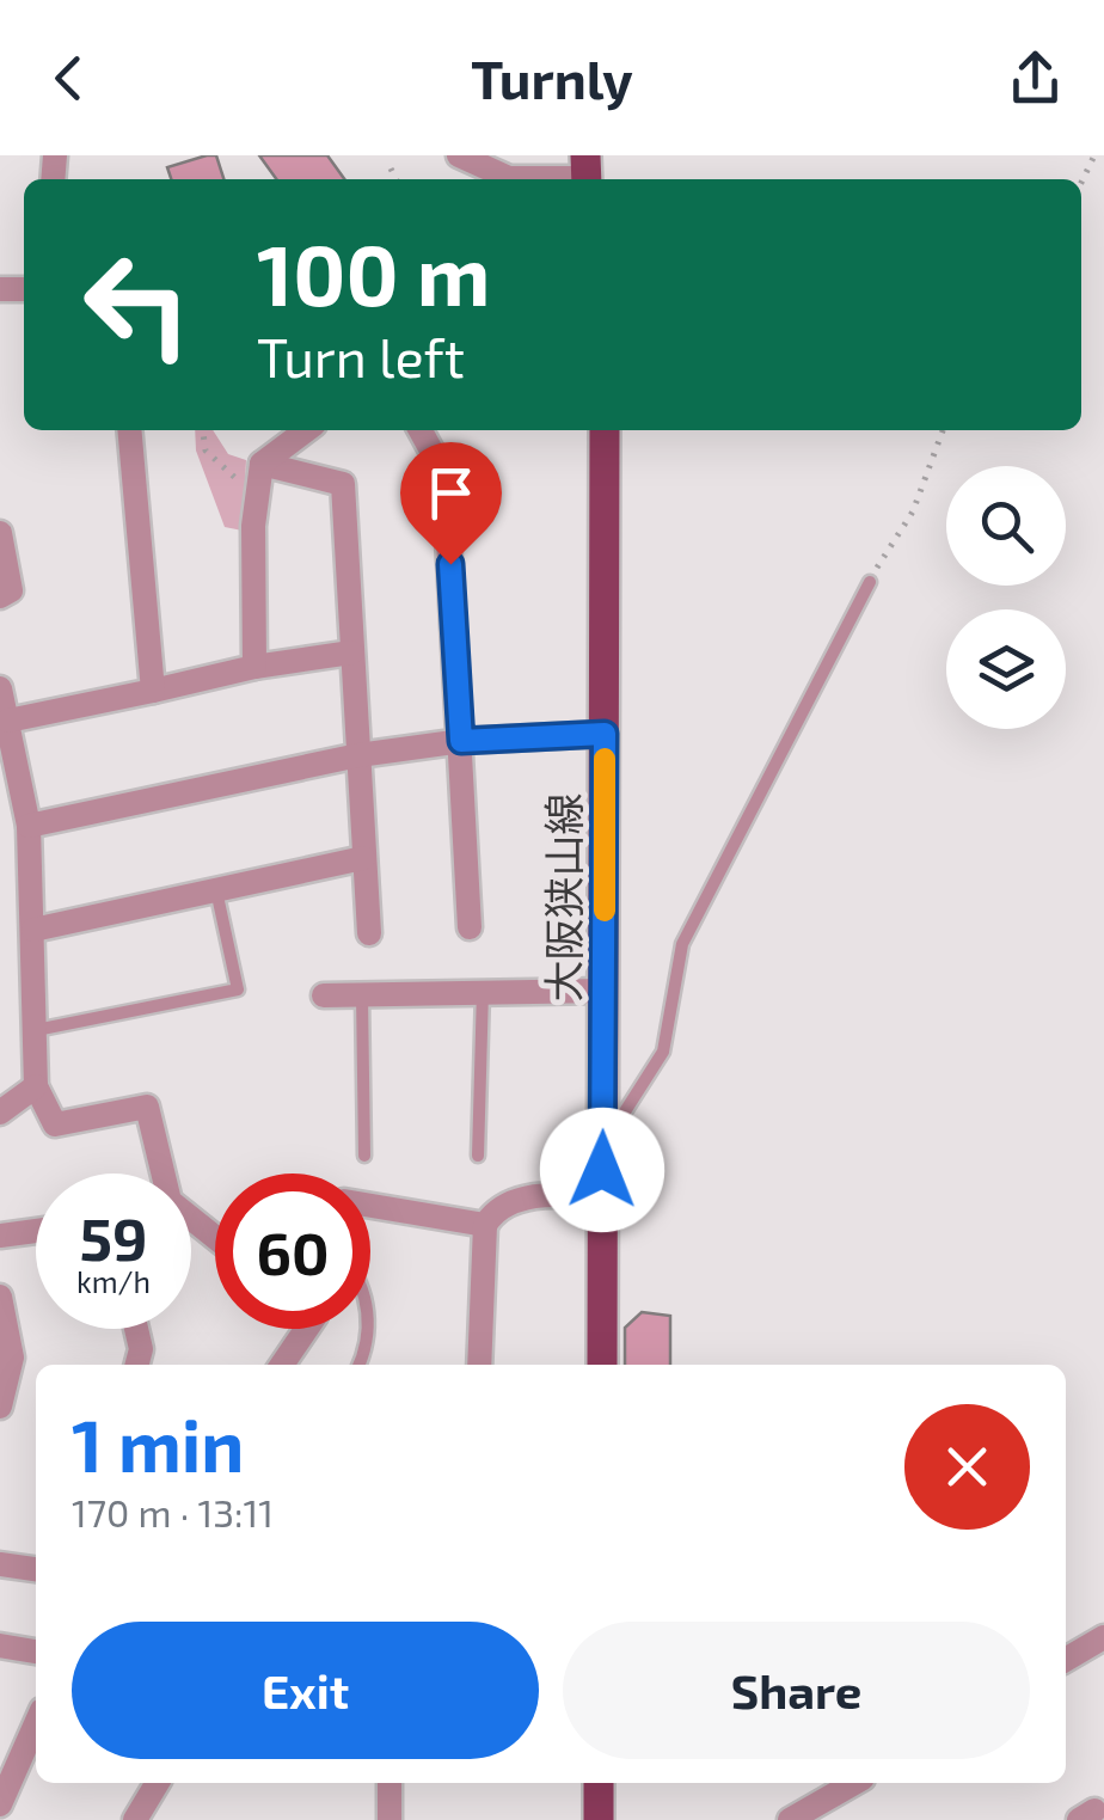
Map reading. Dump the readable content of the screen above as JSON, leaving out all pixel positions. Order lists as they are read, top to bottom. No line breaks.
{"streets":{"main road":["大阪狭山線"]},"page":{"header":"Turnly","turn":["100 m","Turn left"],"speed":"59 km/h","limit":"60","heading":["1 min","170 m · 13:11"],"buttons":["Exit","Share"]}}
